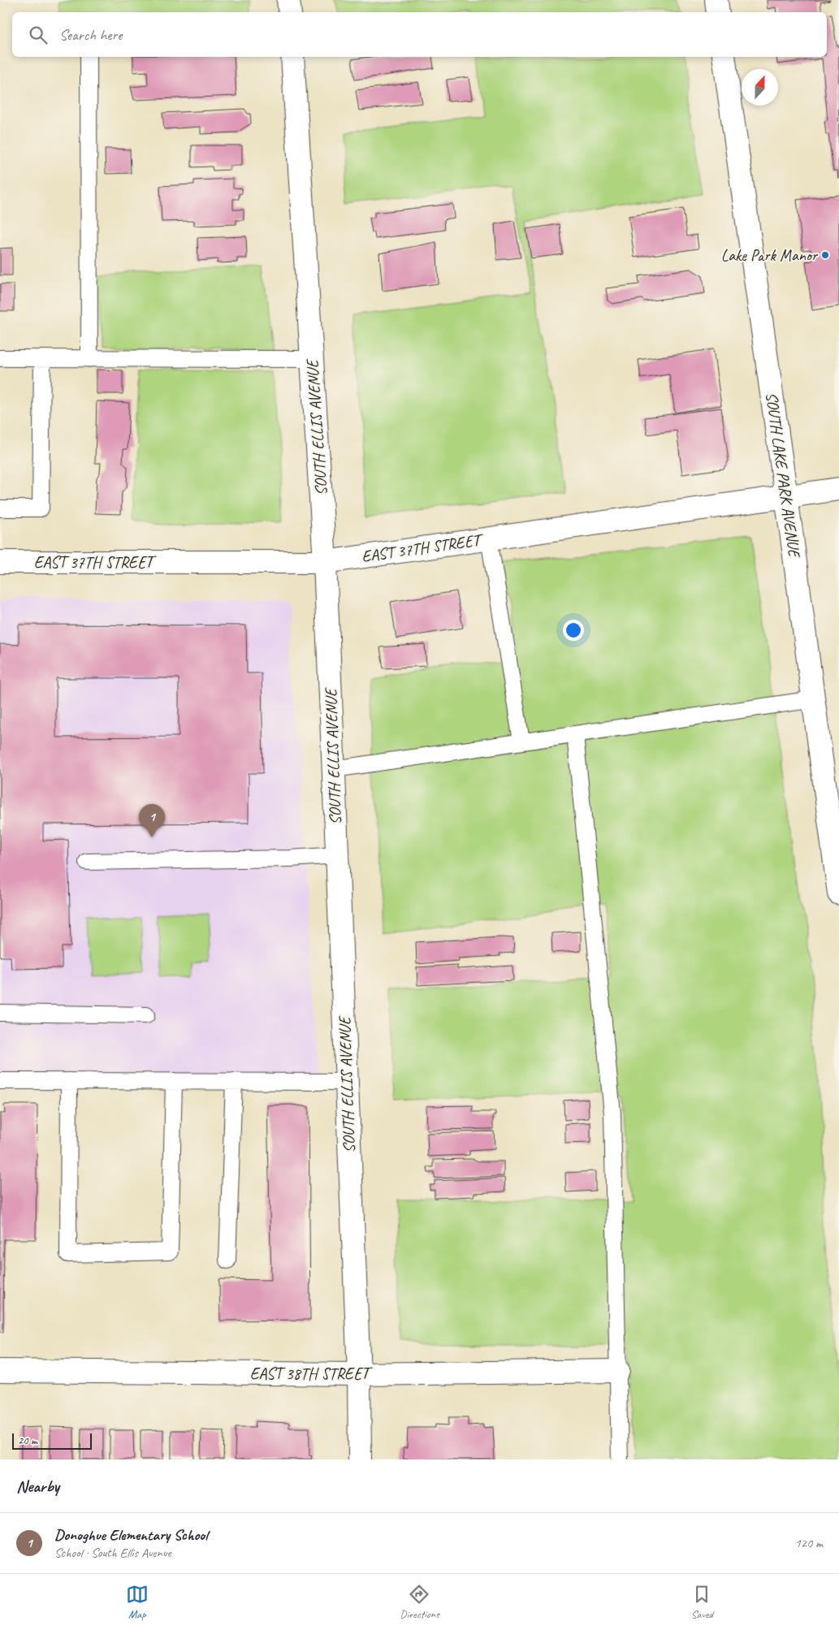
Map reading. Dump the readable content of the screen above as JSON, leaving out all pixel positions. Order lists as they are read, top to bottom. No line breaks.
{"streets":{"street":["SOUTH ELLIS AVENUE","SOUTH LAKE PARK AVENUE","EAST 37TH STREET","EAST 38TH STREET"]},"crossings":[["SOUTH ELLIS AVENUE","EAST 37TH STREET"],["SOUTH ELLIS AVENUE","EAST 38TH STREET"],["SOUTH LAKE PARK AVENUE","EAST 37TH STREET"]],"places":["Lake Park Manor"],"scale_bar":"20 m","north":"top","page":{"search":"Search here","pins":"1","scale":"20 m","heading":"Nearby","list":[{"mark":"1","name":"Donoghue Elementary School","note":"School · South Ellis Avenue","value":"120 m"}],"nav":["Map","Directions","Saved"]}}
